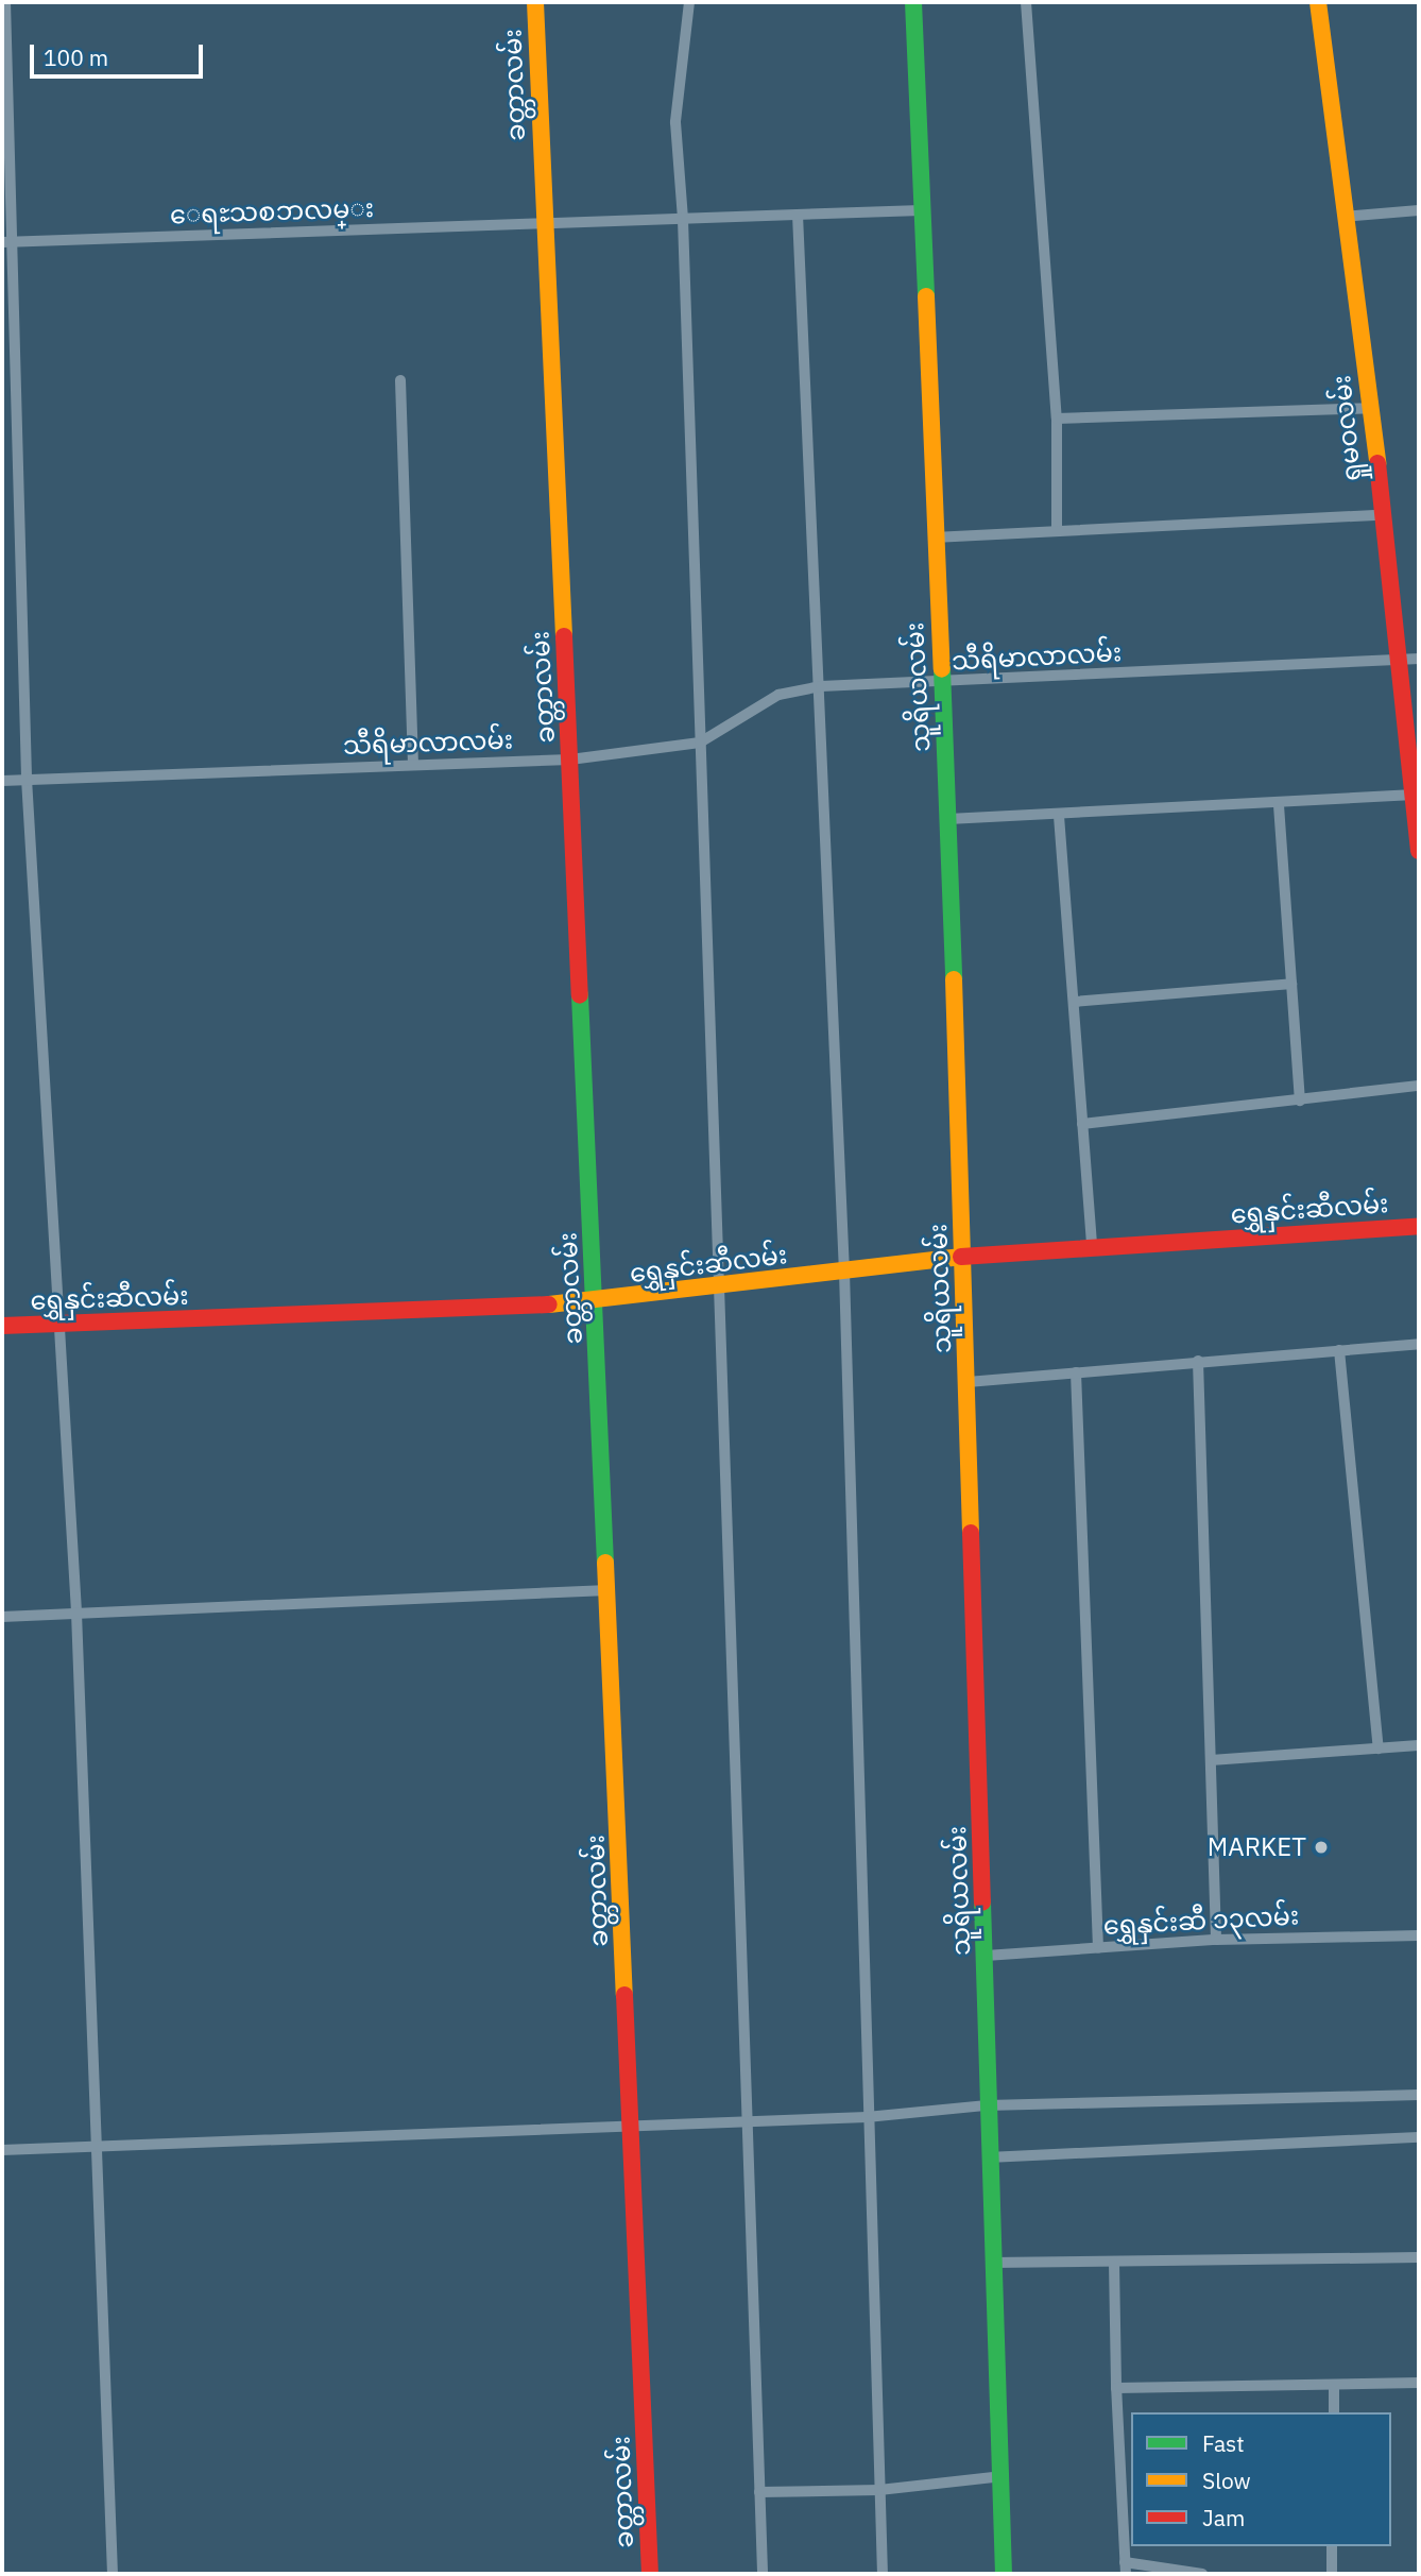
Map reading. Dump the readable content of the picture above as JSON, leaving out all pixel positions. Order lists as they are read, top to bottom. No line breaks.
{"streets":{"street":["ခတ္တာလမ်း","ေရႊသစၥာလမ္း","ရှုမဝလမ်း","သီရိမာလာလမ်း","သူရိယလမ်း","ရွှေနှင်းဆီလမ်း","ရွှေနှင်းဆီ ၁၃လမ်း"]},"crossings":[["ခတ္တာလမ်း","ေရႊသစၥာလမ္း"],["ခတ္တာလမ်း","သီရိမာလာလမ်း"],["ခတ္တာလမ်း","ရွှေနှင်းဆီလမ်း"],["ေရႊသစၥာလမ္း","သူရိယလမ်း"],["ရှုမဝလမ်း","သီရိမာလာလမ်း"],["သီရိမာလာလမ်း","သူရိယလမ်း"],["သူရိယလမ်း","ရွှေနှင်းဆီလမ်း"],["သူရိယလမ်း","ရွှေနှင်းဆီ ၁၃လမ်း"]],"places":["MARKET"],"legend":["Fast","Slow","Jam"],"scale_bar":"100 m"}
